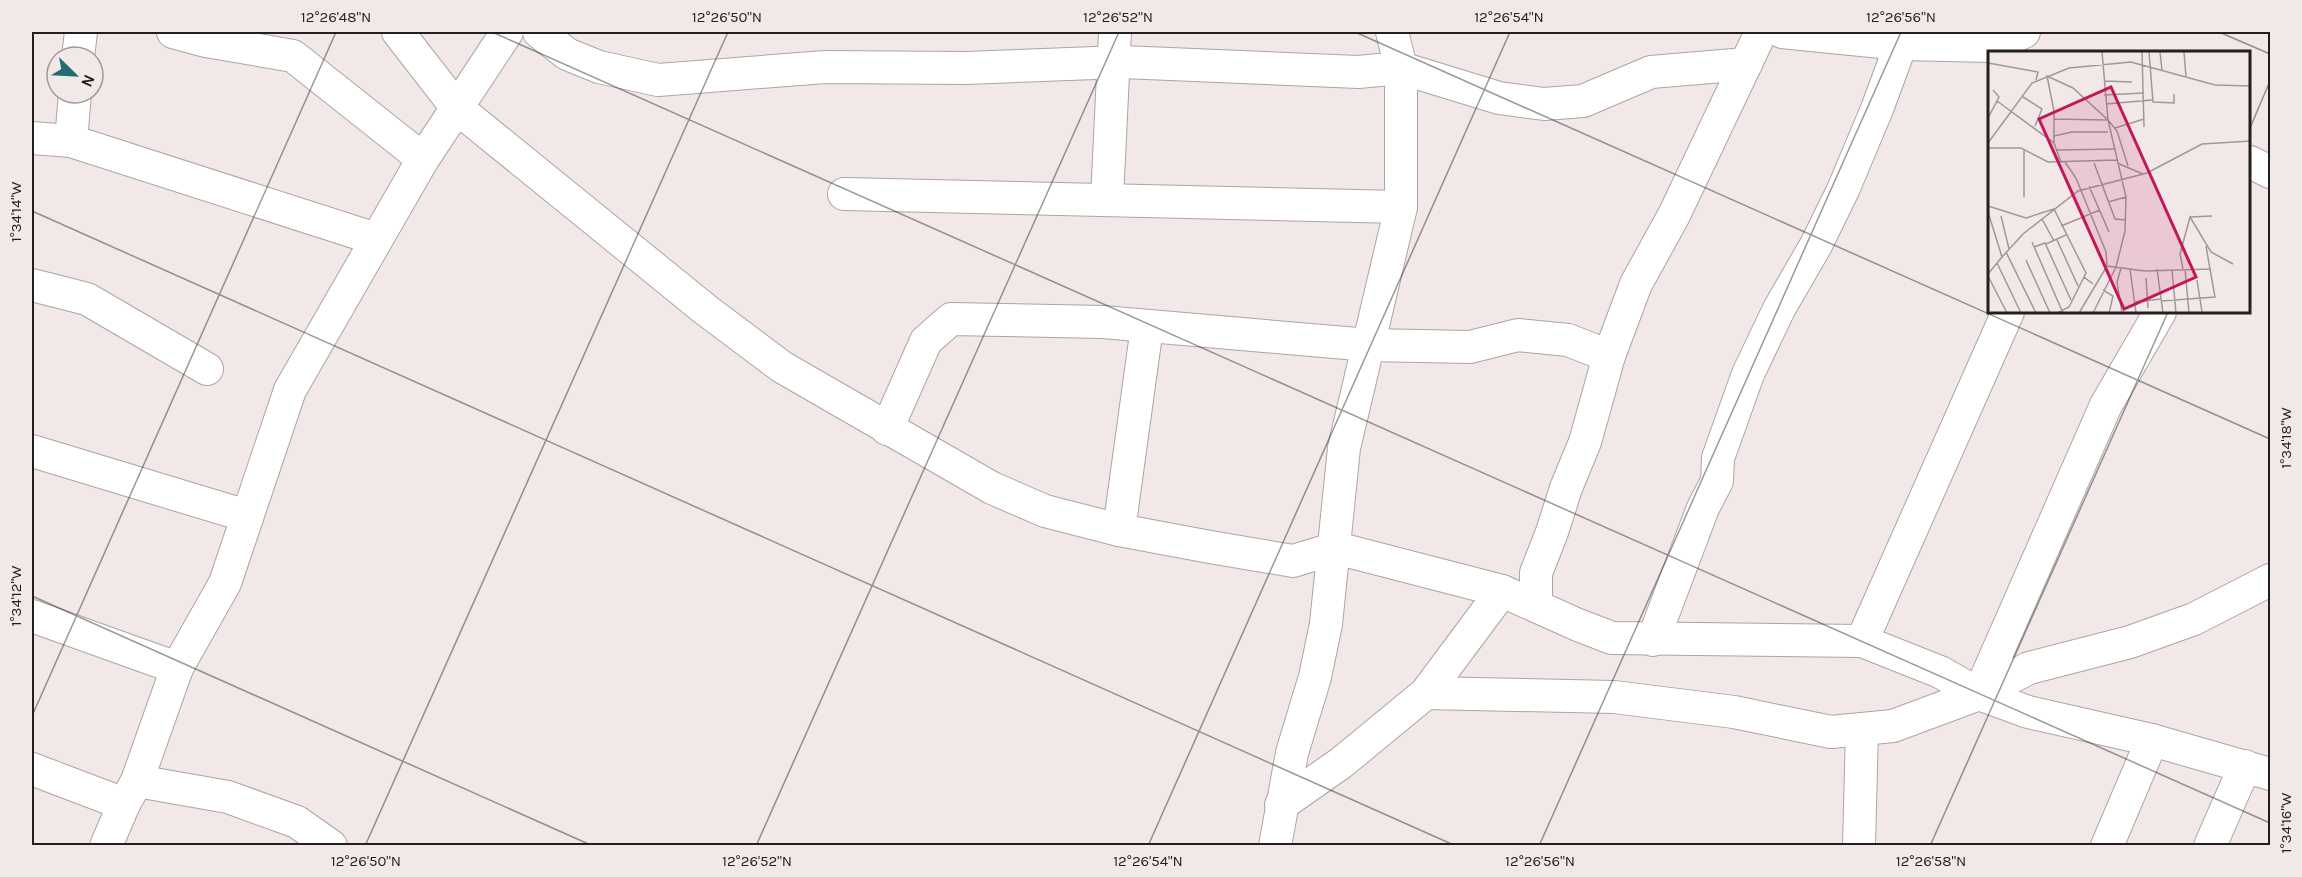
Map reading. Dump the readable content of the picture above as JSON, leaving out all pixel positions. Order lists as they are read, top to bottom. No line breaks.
{"north":"bottom right","coordinates":["12°26'48\"N","12°26'50\"N","12°26'52\"N","12°26'54\"N","12°26'56\"N","1°34'14\"W","1°34'18\"W","1°34'12\"W","1°34'16\"W","12°26'58\"N"]}
